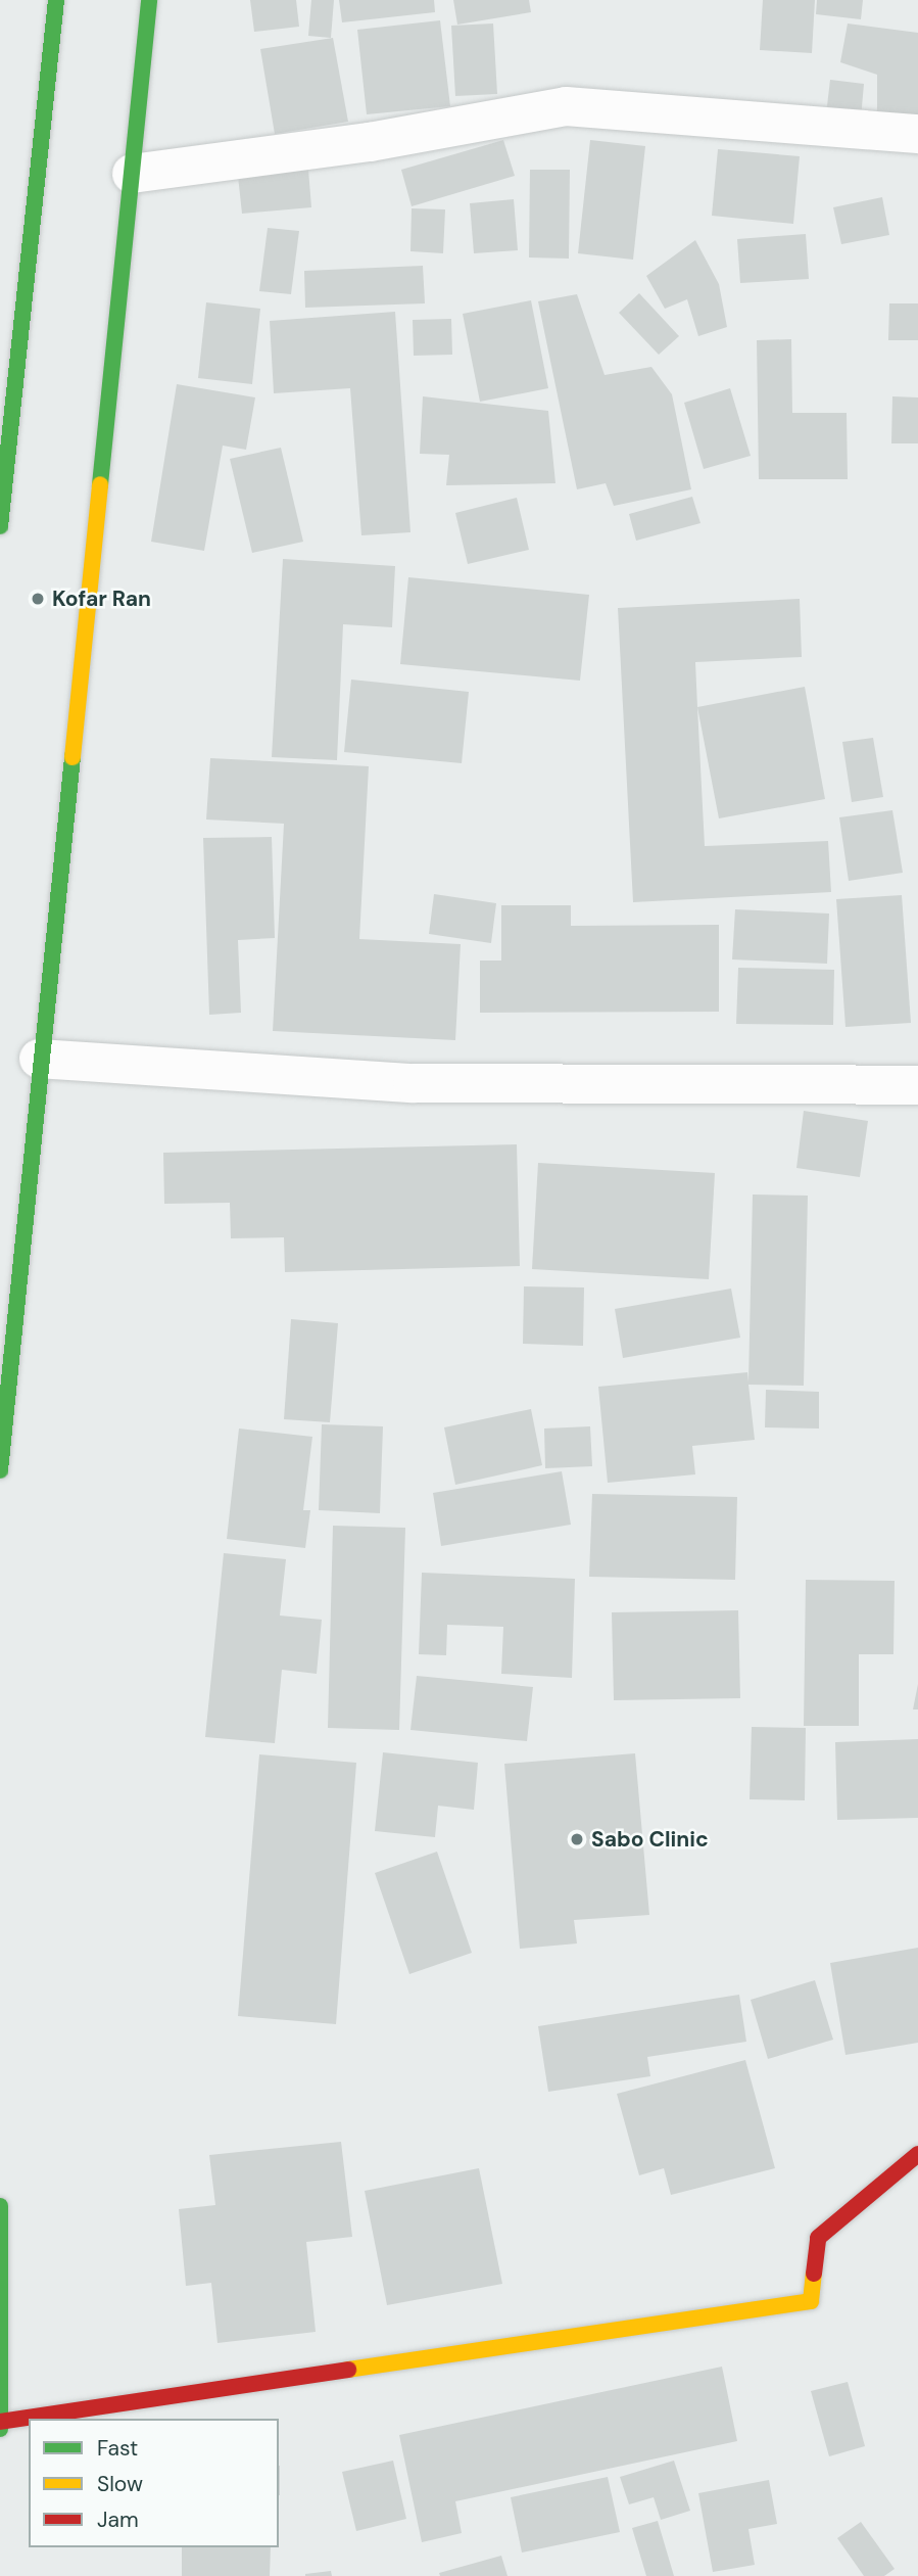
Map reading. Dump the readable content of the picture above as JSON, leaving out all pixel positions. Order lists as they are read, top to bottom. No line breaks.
{"places":["Kofar Ran","Sabo Clinic"],"legend":["Fast","Slow","Jam"]}
